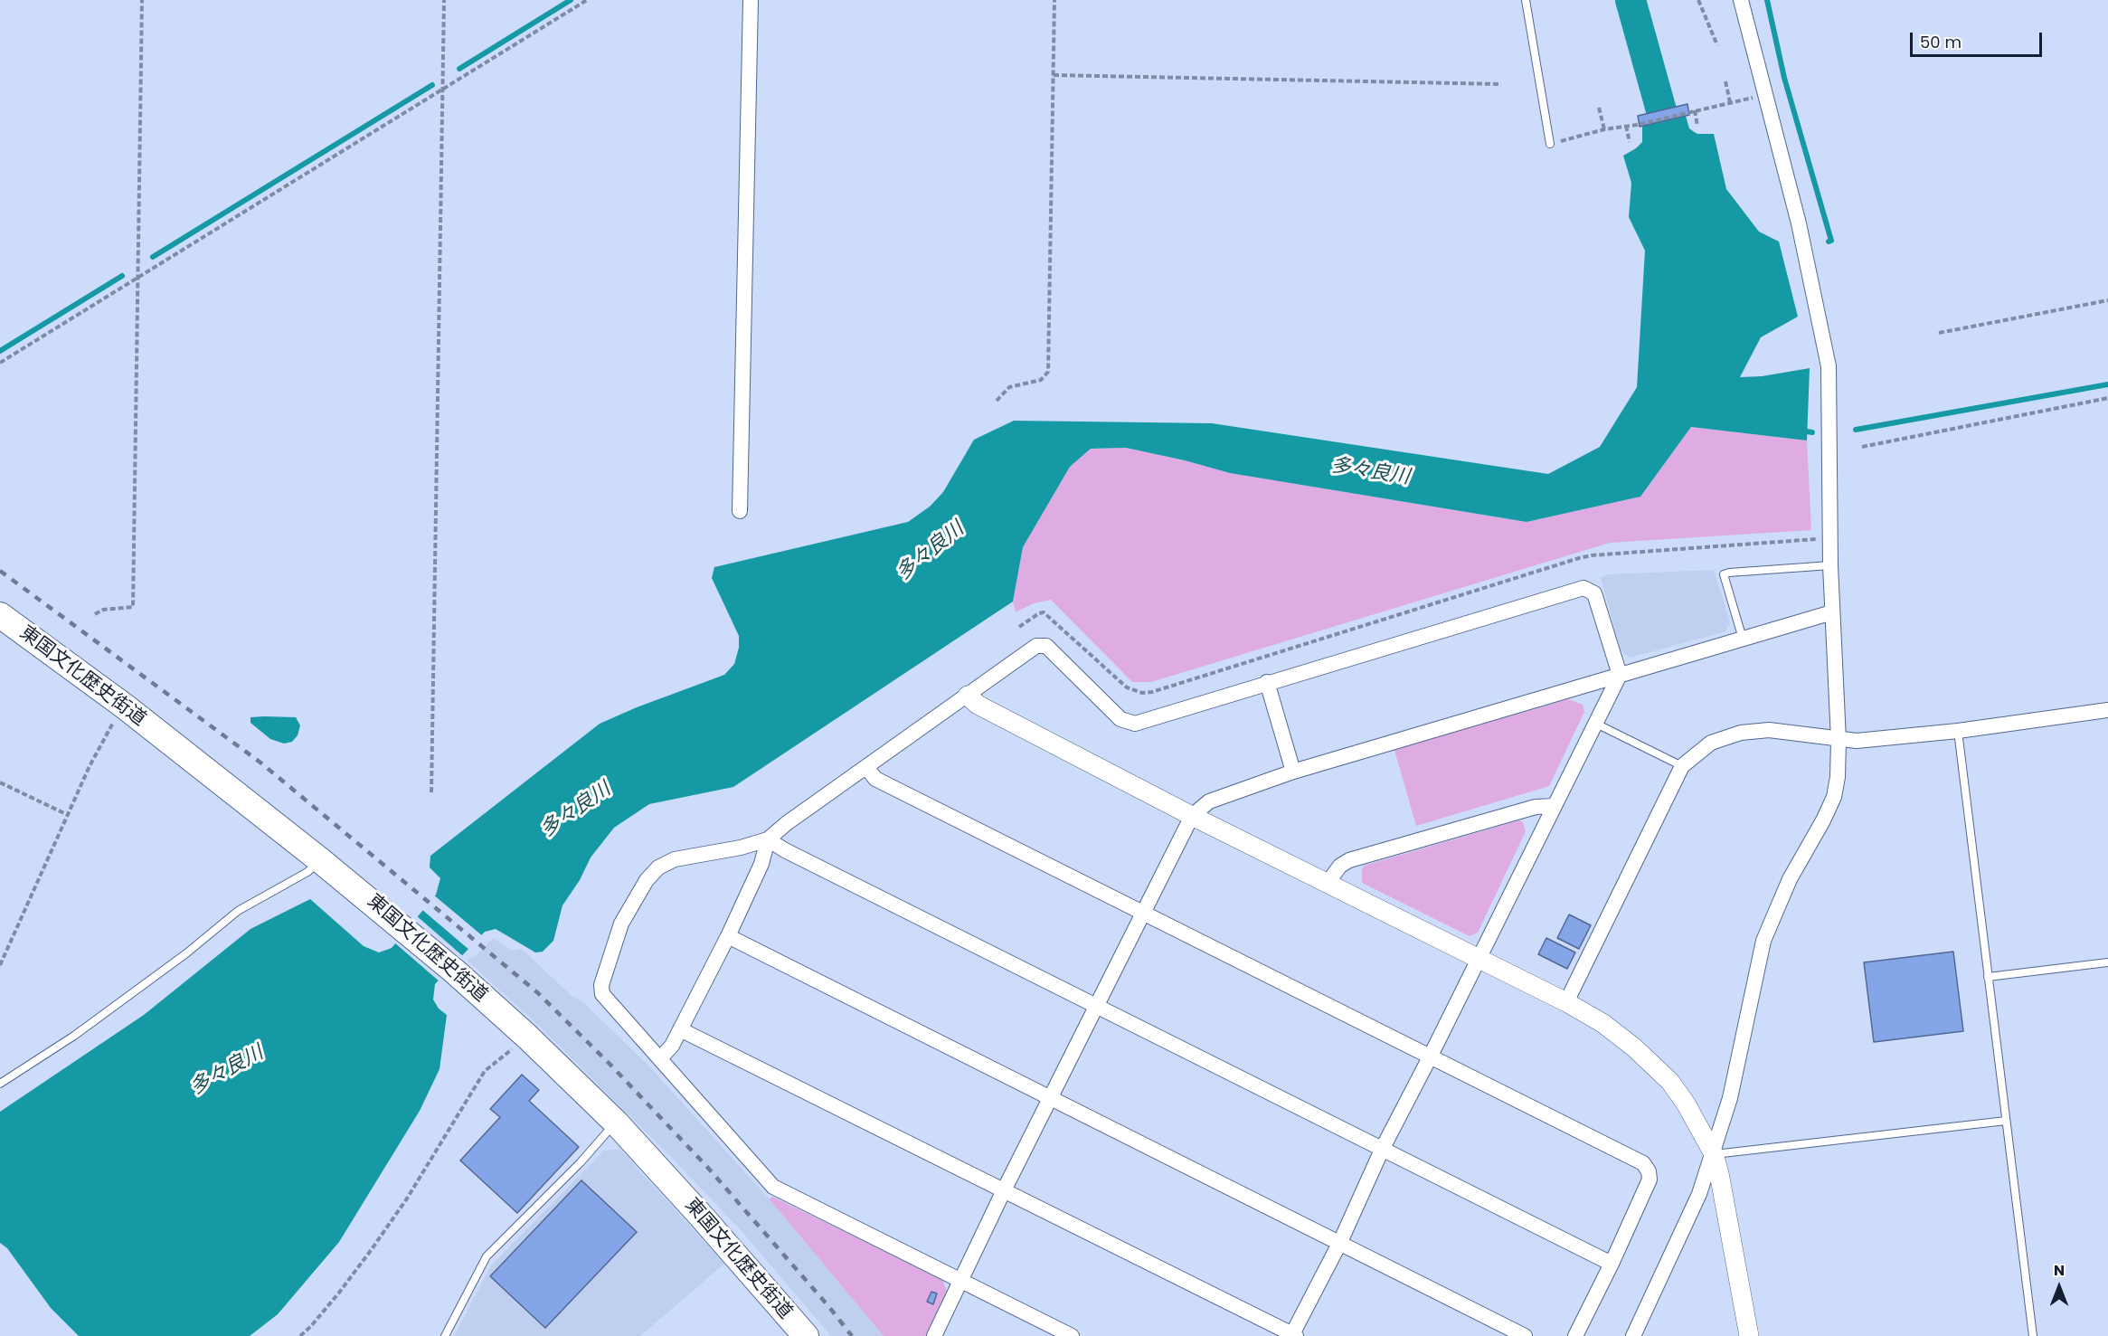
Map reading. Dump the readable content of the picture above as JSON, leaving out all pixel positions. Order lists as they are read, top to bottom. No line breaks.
{"streets":{"highway":["東国文化歴史街道"]},"water":["多々良川"],"scale_bar":"50 m","north":"top"}
